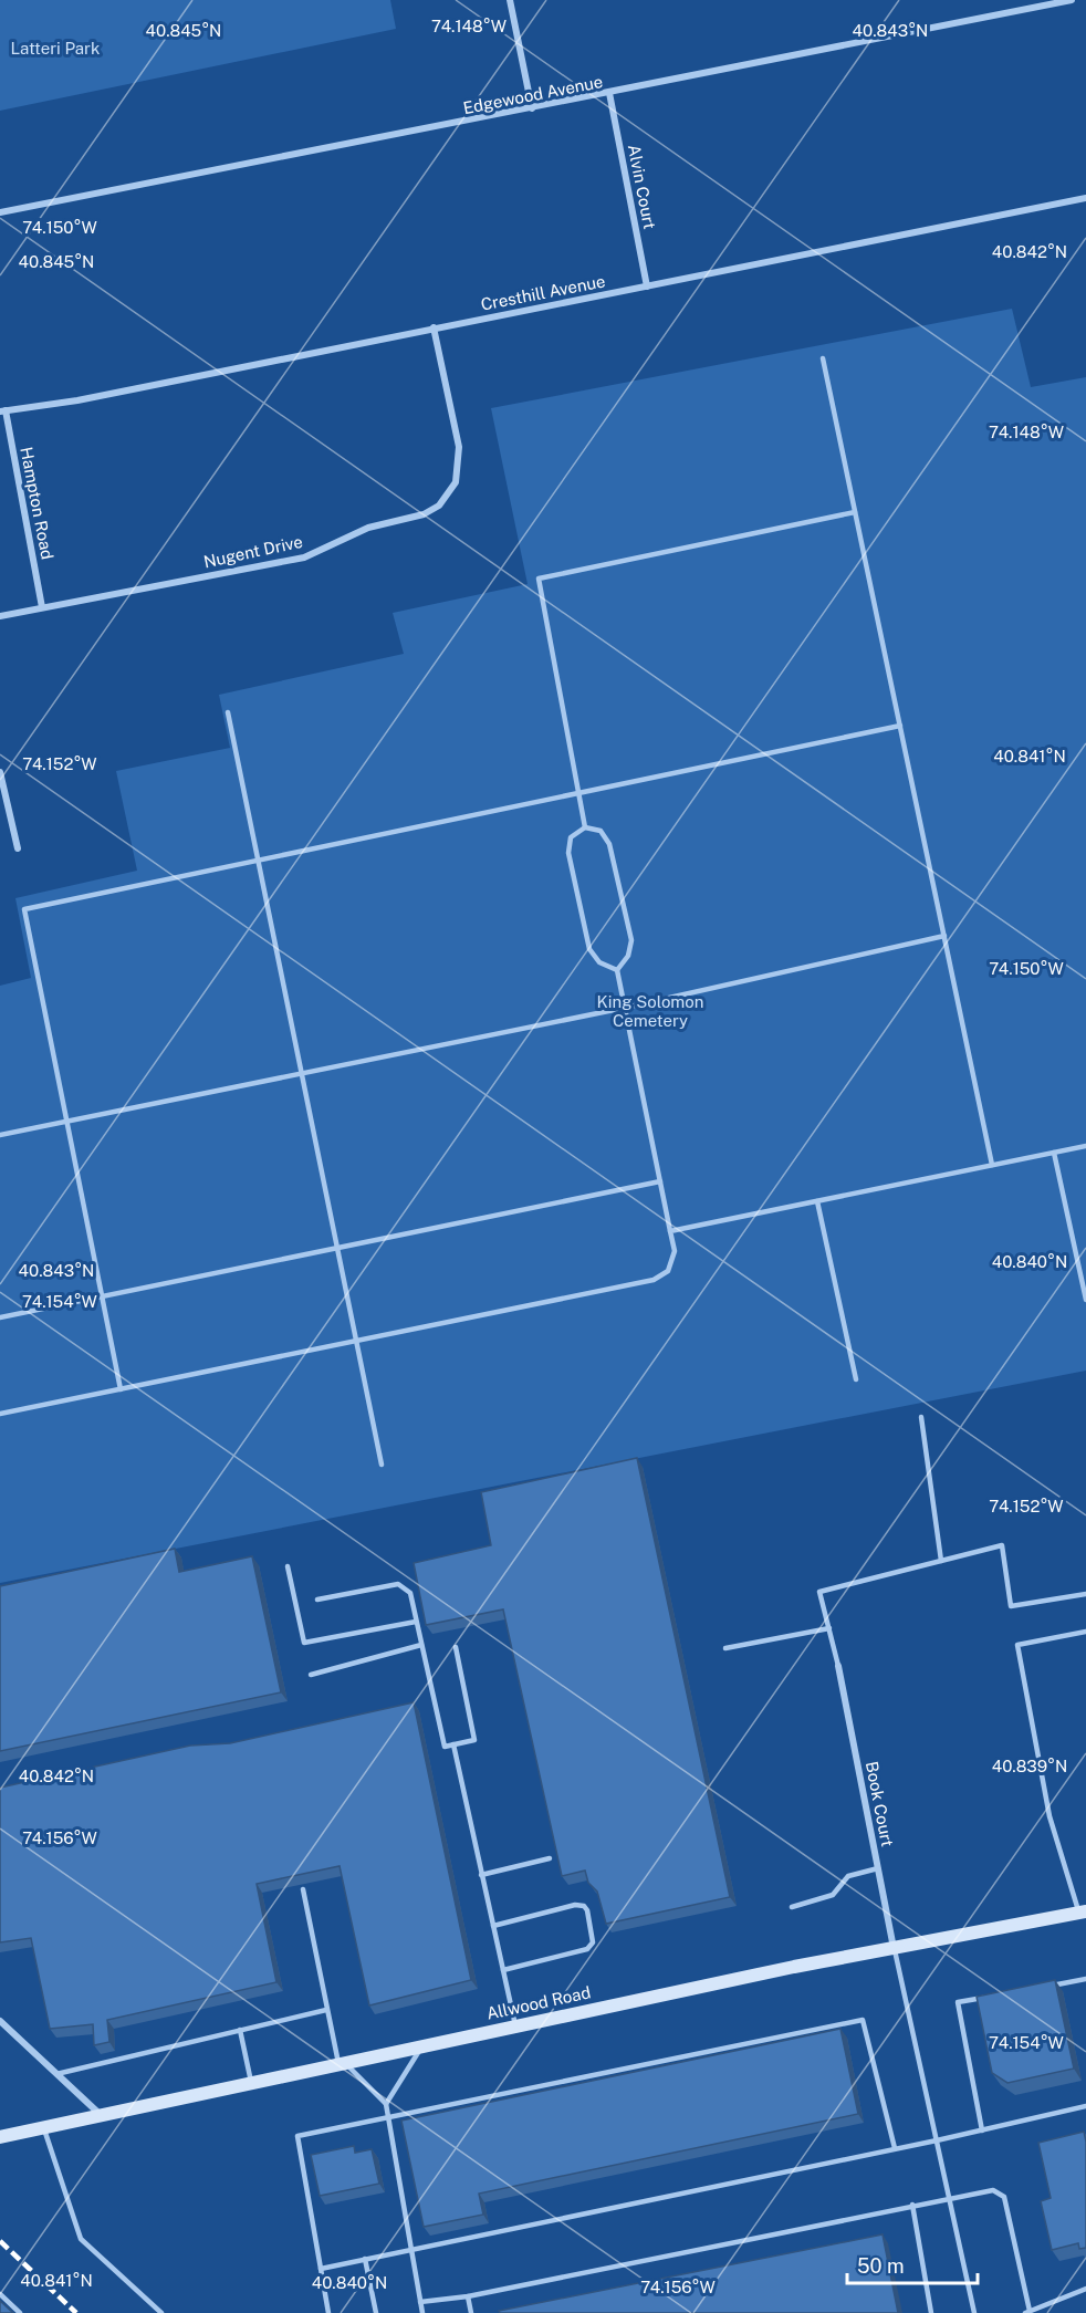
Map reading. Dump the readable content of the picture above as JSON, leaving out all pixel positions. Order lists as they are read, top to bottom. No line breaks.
{"streets":{"main road":["Allwood Road"],"street":["Edgewood Avenue","Alvin Court","Cresthill Avenue","Hampton Road","Nugent Drive","Book Court"]},"crossings":[["Edgewood Avenue","Alvin Court"],["Alvin Court","Cresthill Avenue"],["Cresthill Avenue","Hampton Road"],["Cresthill Avenue","Nugent Drive"],["Hampton Road","Nugent Drive"],["Book Court","Allwood Road"]],"parks":["Latteri Park","King Solomon Cemetery"],"scale_bar":"50 m","coordinates":["74.148°W","40.845°N","40.843°N","74.150°W","40.842°N","40.841°N","74.152°W","40.840°N","74.154°W","40.839°N","74.156°W"]}
